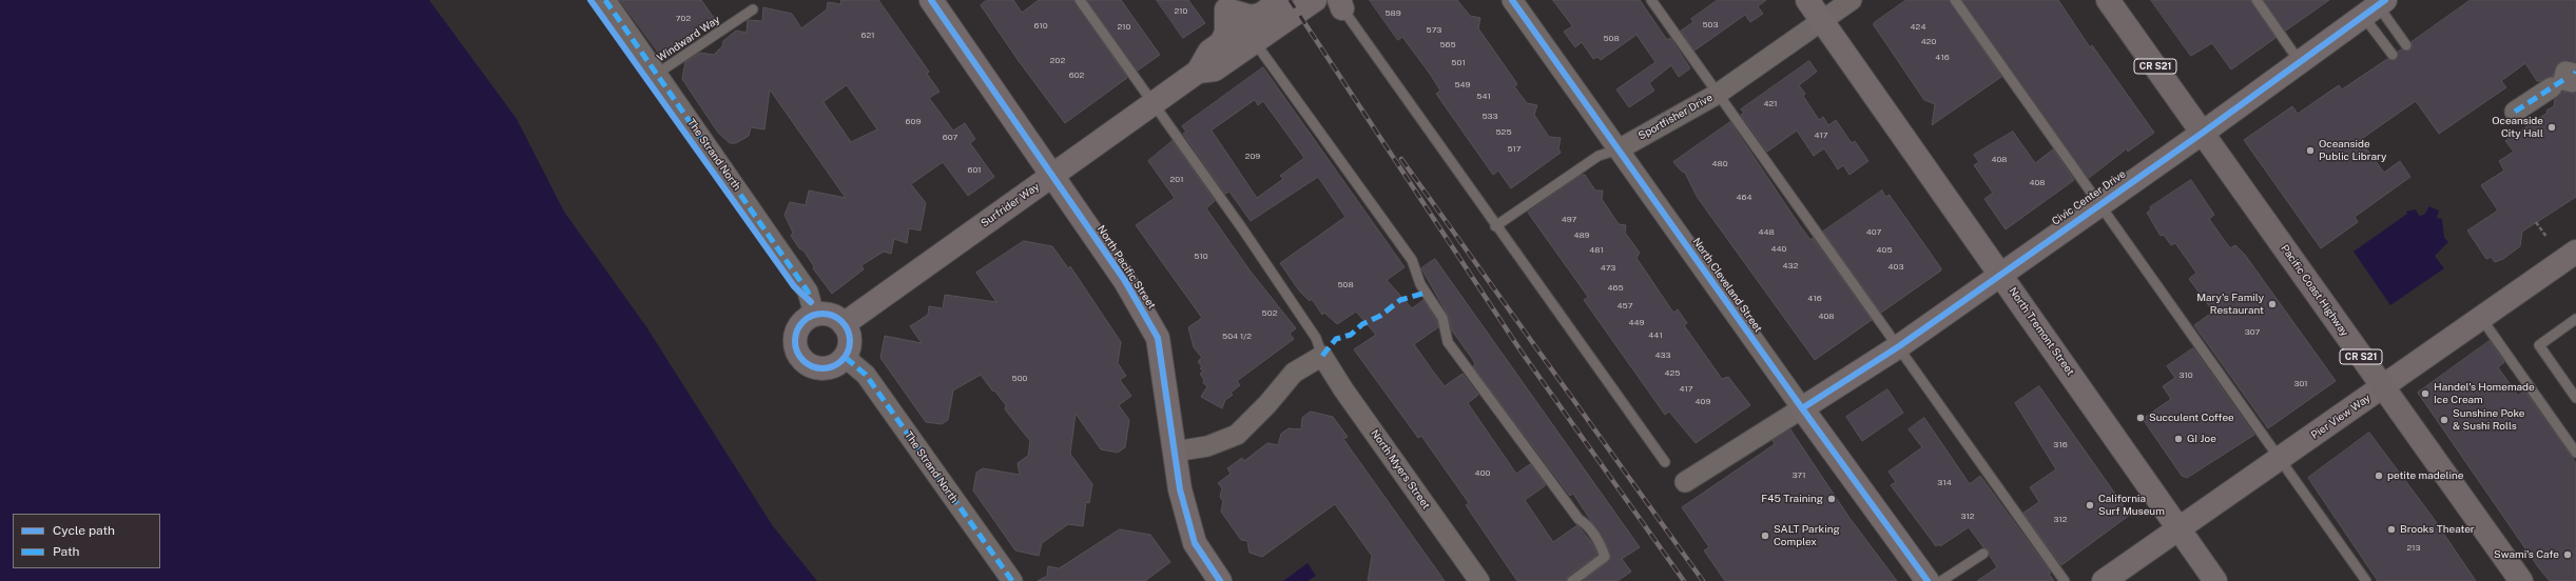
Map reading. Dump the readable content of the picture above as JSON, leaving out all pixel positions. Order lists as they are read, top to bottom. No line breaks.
{"streets":{"main road":["CR S21","Pacific Coast Highway"],"street":["Sportfisher Drive","The Strand North","Civic Center Drive","Surfrider Way","North Pacific Street","North Cleveland Street","North Tremont Street","Pier View Way","North Myers Street"],"lane":["Windward Way"]},"crossings":[["Windward Way","The Strand North"],["Sportfisher Drive","North Cleveland Street"],["Sportfisher Drive","North Tremont Street"],["The Strand North","Surfrider Way"],["Civic Center Drive","North Cleveland Street"],["Civic Center Drive","Pacific Coast Highway"],["Civic Center Drive","North Tremont Street"],["Surfrider Way","North Pacific Street"],["Pacific Coast Highway","Pier View Way"],["North Tremont Street","Pier View Way"]],"places":["Oceanside City Hall","Oceanside Public Library","Mary's Family Restaurant","Handel's Homemade Ice Cream","Succulent Coffee","Sunshine Poke & Sushi Rolls","GI Joe","petite madeline","F45 Training","California Surf Museum","Brooks Theater","SALT Parking Complex","Swami's Cafe"],"house_numbers":["210","589","702","503","610","210","424","573","621","508","420","565","416","202","501","602","549","541","421","533","609","525","417","607","517","209","408","480","601","201","408","464","497","448","407","489","440","481","405","510","432","403","473","508","465","416","457","502","408","449","307","441","504 1/2","433","425","310","500","301","417","409","316","400","371","314","312","312","213"],"legend":["Cycle path","Path"]}
